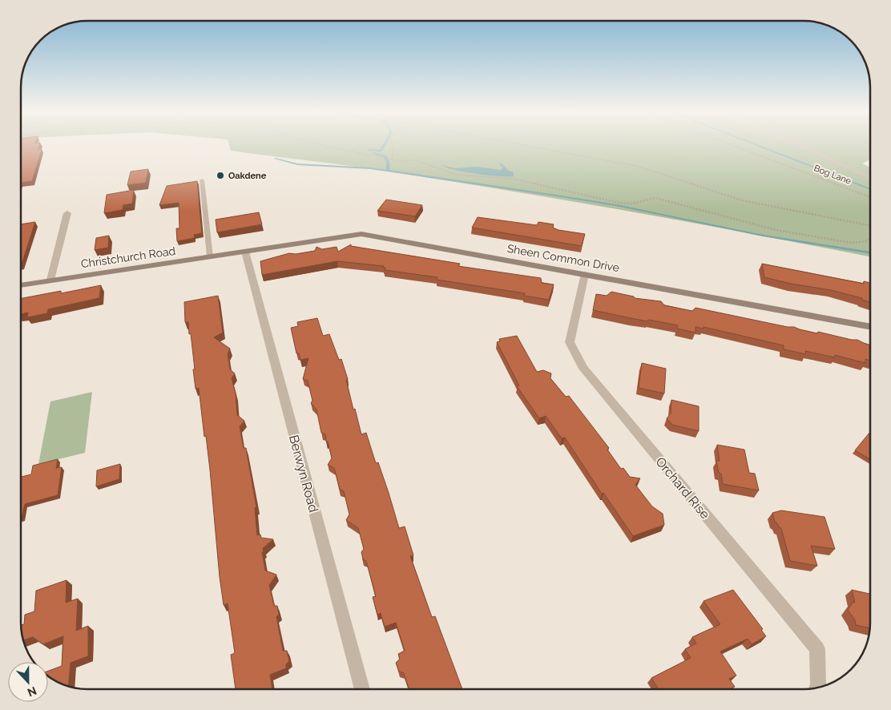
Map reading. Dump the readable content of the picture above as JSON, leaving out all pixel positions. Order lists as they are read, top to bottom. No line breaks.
{"streets":{"street":["Christchurch Road","Sheen Common Drive","Berwyn Road","Orchard Rise"],"path":["Bog Lane"]},"crossings":[["Christchurch Road","Sheen Common Drive"],["Christchurch Road","Berwyn Road"],["Sheen Common Drive","Berwyn Road"],["Sheen Common Drive","Orchard Rise"]],"places":["Oakdene"],"north":"bottom"}
